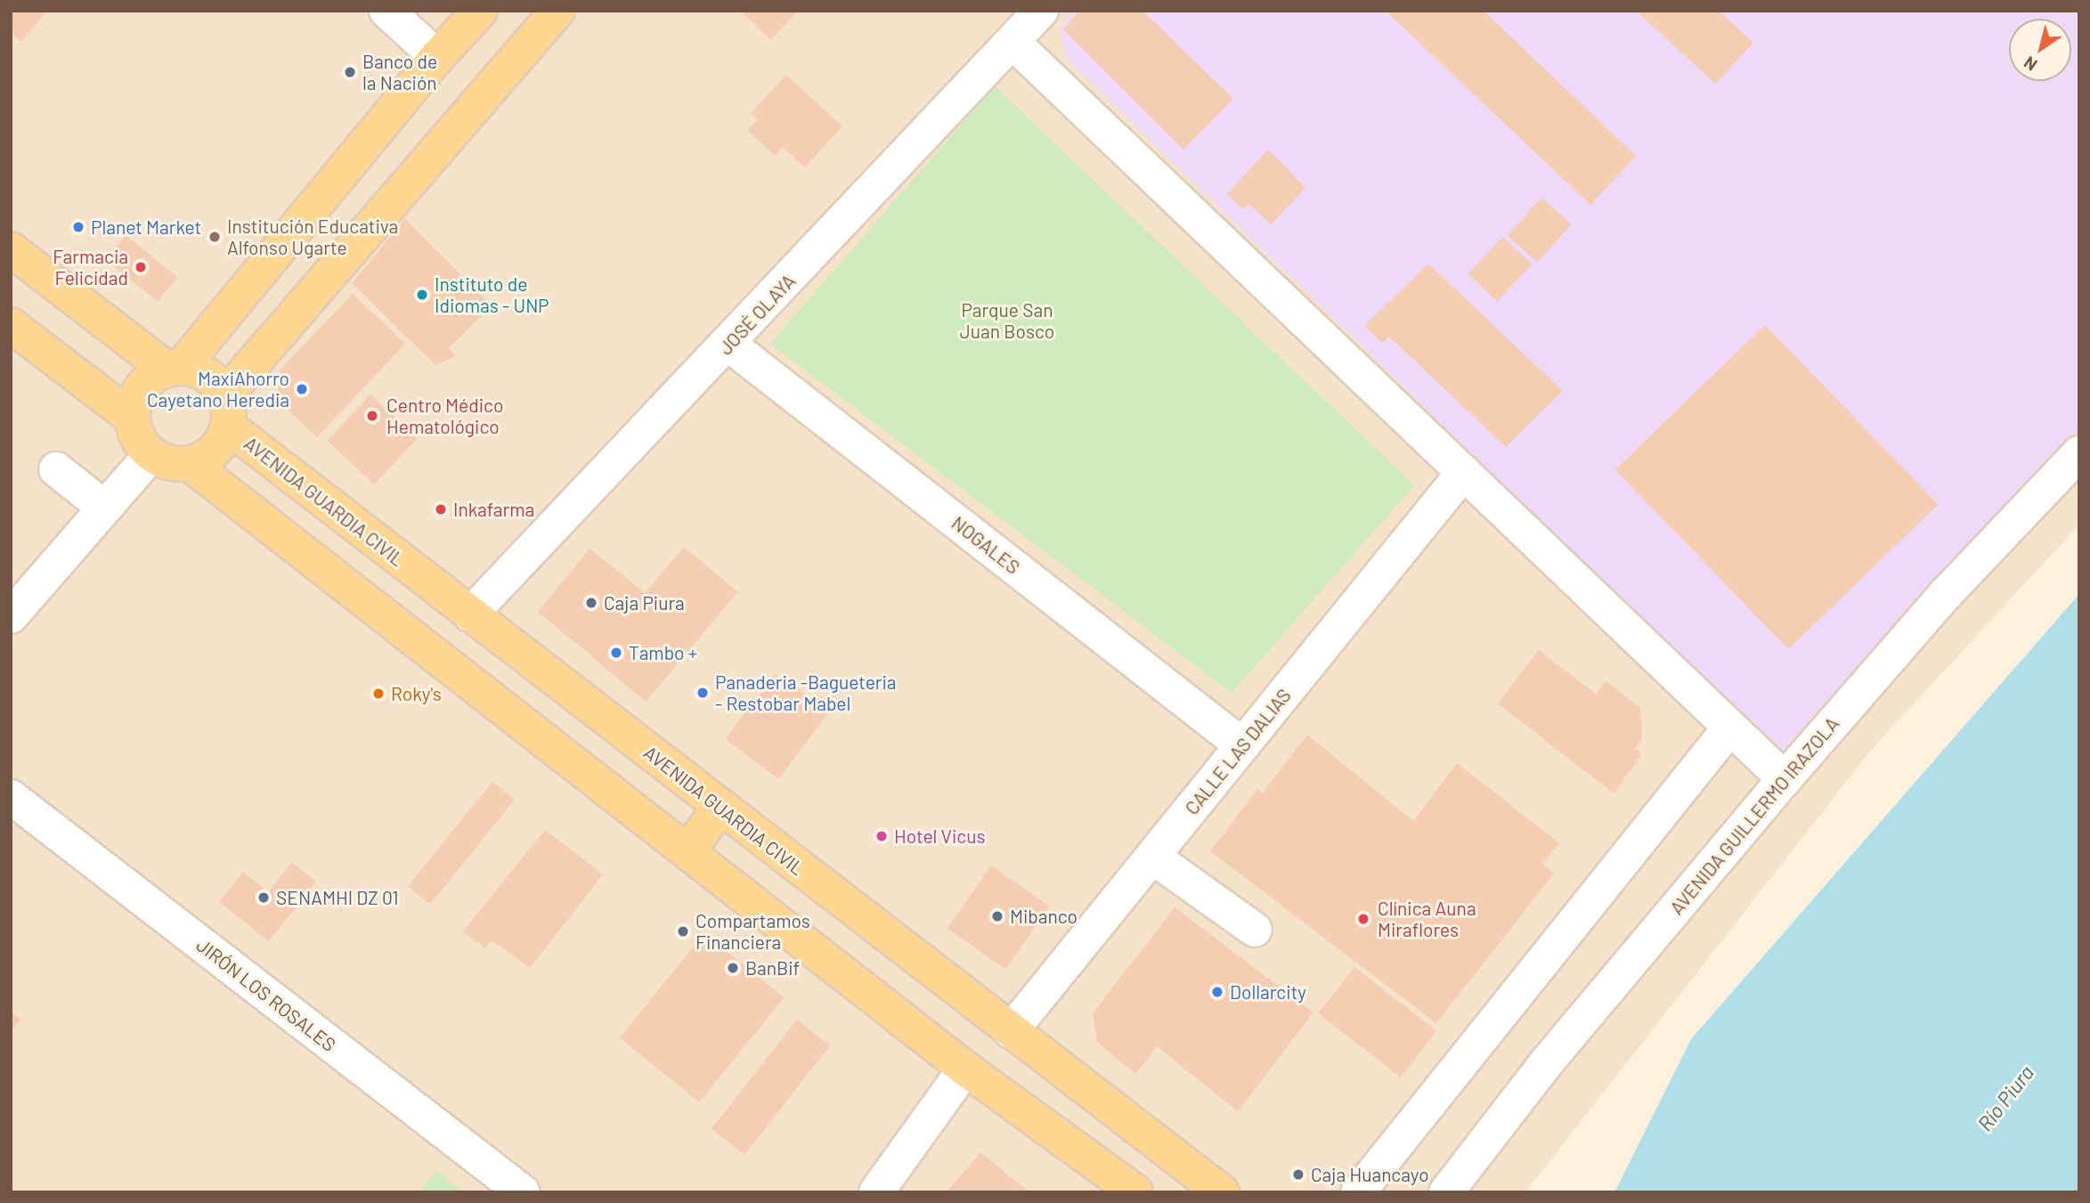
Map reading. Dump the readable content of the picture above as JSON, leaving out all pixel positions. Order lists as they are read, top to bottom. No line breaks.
{"streets":{"main road":["AVENIDA GUARDIA CIVIL"],"street":["JOSÉ OLAYA","NOGALES","CALLE LAS DALIAS","AVENIDA GUILLERMO IRAZOLA","JIRÓN LOS ROSALES"]},"crossings":[["JOSÉ OLAYA","AVENIDA GUARDIA CIVIL"],["JOSÉ OLAYA","NOGALES"],["AVENIDA GUARDIA CIVIL","CALLE LAS DALIAS"],["NOGALES","CALLE LAS DALIAS"]],"water":["Río Piura"],"parks":["Parque San Juan Bosco"],"places":["Banco de la Nación","Planet Market","Institución Educativa Alfonso Ugarte","Farmacia Felicidad","Instituto de Idiomas - UNP","MaxiAhorro Cayetano Heredia","Centro Médico Hematológico","Inkafarma","Caja Piura","Tambo +","Panaderia -Bagueteria - Restobar Mabel","Roky's","Hotel Vicus","SENAMHI DZ 01","Mibanco","Clínica Auna Miraflores","Compartamos Financiera","BanBif","Dollarcity","Caja Huancayo"],"north":"bottom left"}
